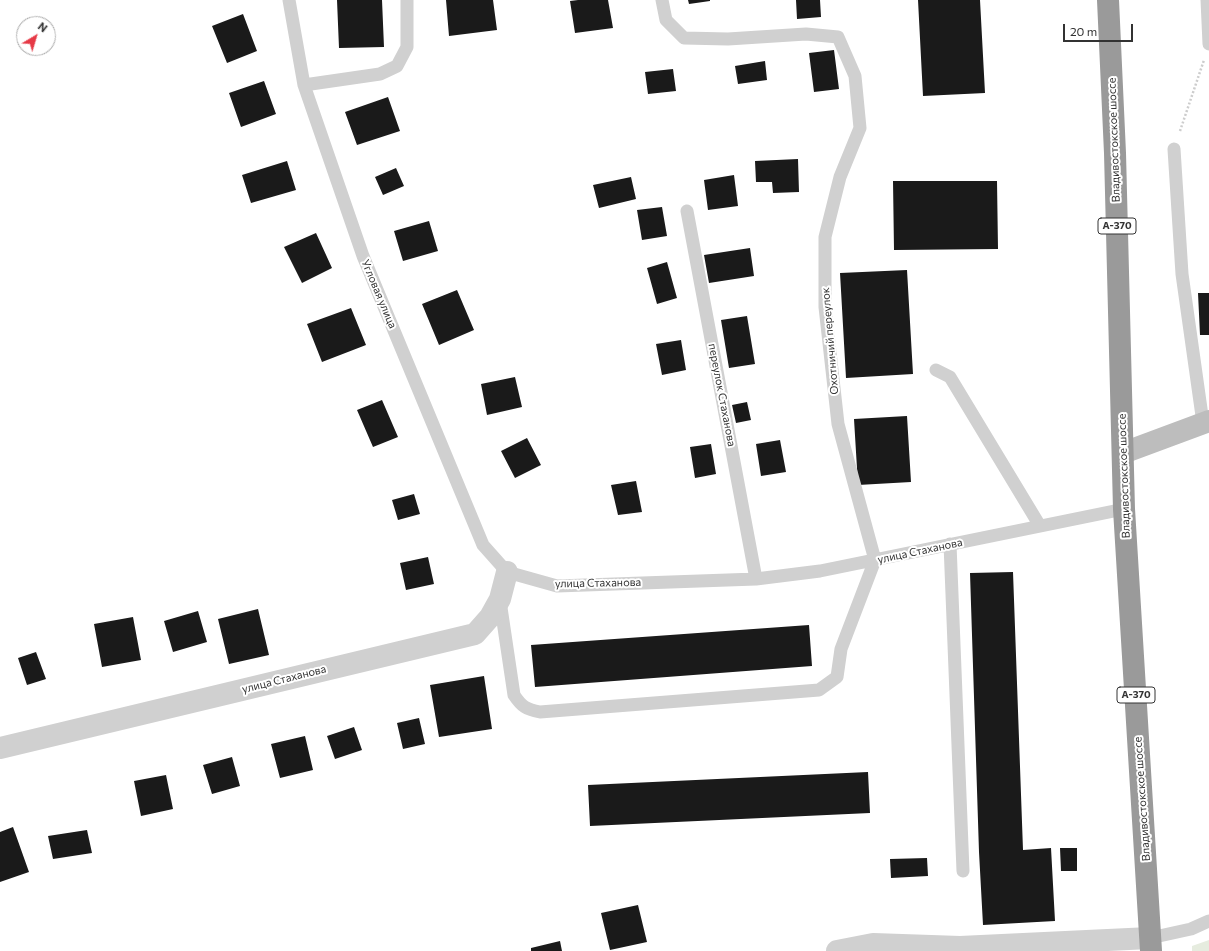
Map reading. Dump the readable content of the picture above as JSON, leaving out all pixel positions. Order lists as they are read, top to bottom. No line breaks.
{"streets":{"highway":["Владивостокское шоссе","А-370"],"street":["улица Стаханова"],"lane":["Угловая улица","Охотничий переулок","переулок Стаханова"]},"crossings":[["Владивостокское шоссе","улица Стаханова"],["Угловая улица","улица Стаханова"],["Охотничий переулок","улица Стаханова"],["переулок Стаханова","улица Стаханова"]],"scale_bar":"20 m","north":"top right"}
